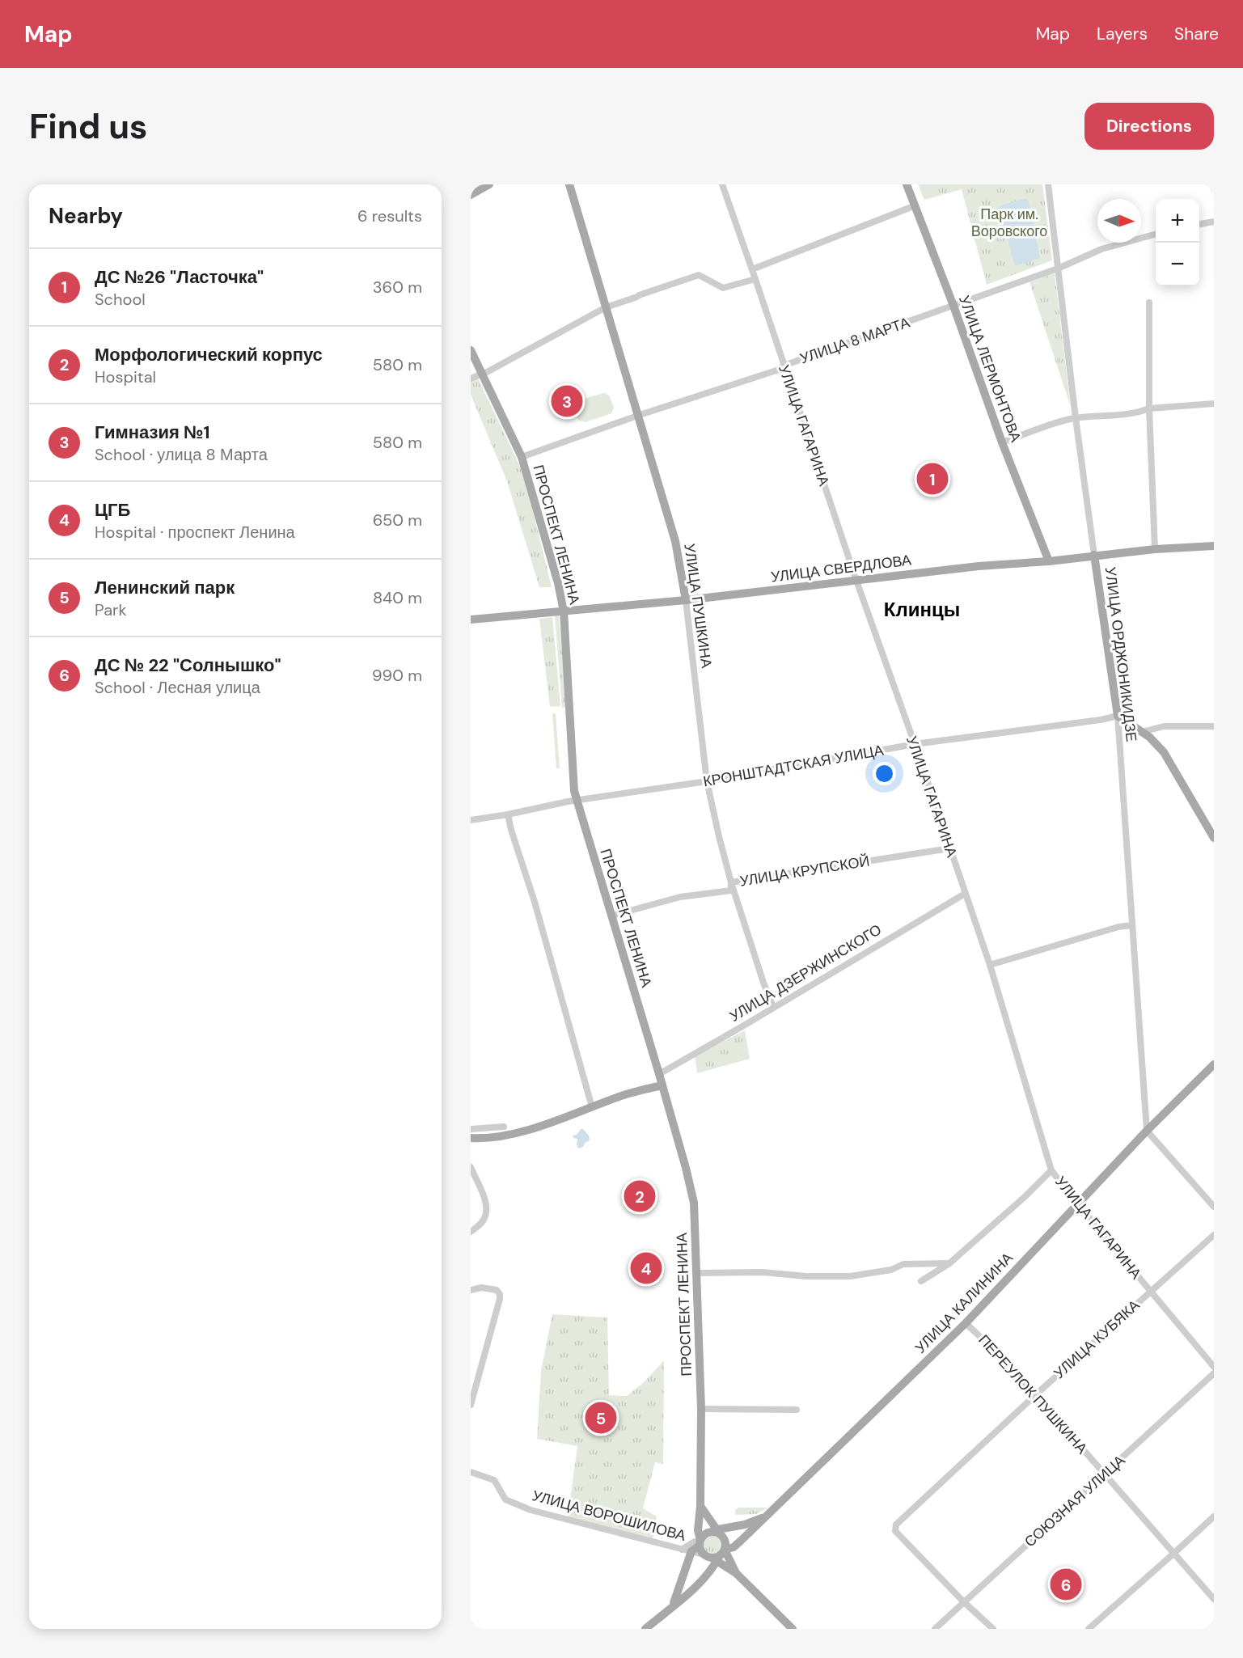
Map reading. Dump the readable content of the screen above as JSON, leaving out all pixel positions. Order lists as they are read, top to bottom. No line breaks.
{"streets":{"main road":["УЛИЦА ЛЕРМОНТОВА","ПРОСПЕКТ ЛЕНИНА","УЛИЦА СВЕРДЛОВА","УЛИЦА ПУШКИНА","УЛИЦА ОРДЖОНИКИДЗЕ","УЛИЦА КАЛИНИНА"],"street":["УЛИЦА 8 МАРТА","УЛИЦА ГАГАРИНА","КРОНШТАДТСКАЯ УЛИЦА","УЛИЦА КРУПСКОЙ","УЛИЦА ДЗЕРЖИНСКОГО","УЛИЦА КУБЯКА","ПЕРЕУЛОК ПУШКИНА","СОЮЗНАЯ УЛИЦА","УЛИЦА ВОРОШИЛОВА"]},"crossings":[["УЛИЦА 8 МАРТА","УЛИЦА ЛЕРМОНТОВА"],["УЛИЦА 8 МАРТА","УЛИЦА ГАГАРИНА"],["УЛИЦА 8 МАРТА","ПРОСПЕКТ ЛЕНИНА"],["УЛИЦА 8 МАРТА","УЛИЦА ПУШКИНА"],["УЛИЦА 8 МАРТА","УЛИЦА ОРДЖОНИКИДЗЕ"],["УЛИЦА ЛЕРМОНТОВА","УЛИЦА СВЕРДЛОВА"],["УЛИЦА ГАГАРИНА","УЛИЦА СВЕРДЛОВА"],["УЛИЦА ГАГАРИНА","КРОНШТАДТСКАЯ УЛИЦА"],["УЛИЦА ГАГАРИНА","УЛИЦА КРУПСКОЙ"],["УЛИЦА ГАГАРИНА","УЛИЦА ДЗЕРЖИНСКОГО"],["УЛИЦА ГАГАРИНА","УЛИЦА КАЛИНИНА"],["УЛИЦА ГАГАРИНА","УЛИЦА КУБЯКА"],["ПРОСПЕКТ ЛЕНИНА","УЛИЦА СВЕРДЛОВА"],["ПРОСПЕКТ ЛЕНИНА","КРОНШТАДТСКАЯ УЛИЦА"],["ПРОСПЕКТ ЛЕНИНА","УЛИЦА КРУПСКОЙ"],["ПРОСПЕКТ ЛЕНИНА","УЛИЦА ДЗЕРЖИНСКОГО"],["ПРОСПЕКТ ЛЕНИНА","УЛИЦА КАЛИНИНА"],["ПРОСПЕКТ ЛЕНИНА","УЛИЦА ВОРОШИЛОВА"],["УЛИЦА СВЕРДЛОВА","УЛИЦА ПУШКИНА"],["УЛИЦА СВЕРДЛОВА","УЛИЦА ОРДЖОНИКИДЗЕ"],["УЛИЦА ПУШКИНА","КРОНШТАДТСКАЯ УЛИЦА"],["УЛИЦА ПУШКИНА","УЛИЦА КРУПСКОЙ"],["УЛИЦА ПУШКИНА","УЛИЦА ДЗЕРЖИНСКОГО"],["УЛИЦА ОРДЖОНИКИДЗЕ","КРОНШТАДТСКАЯ УЛИЦА"],["УЛИЦА ОРДЖОНИКИДЗЕ","УЛИЦА КАЛИНИНА"],["УЛИЦА КАЛИНИНА","ПЕРЕУЛОК ПУШКИНА"],["УЛИЦА КАЛИНИНА","УЛИЦА ВОРОШИЛОВА"],["УЛИЦА КУБЯКА","ПЕРЕУЛОК ПУШКИНА"],["УЛИЦА КУБЯКА","СОЮЗНАЯ УЛИЦА"],["ПЕРЕУЛОК ПУШКИНА","СОЮЗНАЯ УЛИЦА"]],"districts":["Клинцы"],"parks":["Парк им. Воровского"],"north":"right","page":{"header":"Map","nav":["Map","Layers","Share"],"buttons":"Directions","title":"Find us","heading":["Nearby","6 results"],"map_buttons":["+","−"],"list":[{"mark":"1","name":"ДС №26 \"Ласточка\"","note":"School","value":"360 m"},{"mark":"2","name":"Морфологический корпус","note":"Hospital","value":"580 m"},{"mark":"3","name":"Гимназия №1","note":"School · улица 8 Марта","value":"580 m"},{"mark":"4","name":"ЦГБ","note":"Hospital · проспект Ленина","value":"650 m"},{"mark":"5","name":"Ленинский парк","note":"Park","value":"840 m"},{"mark":"6","name":"ДС № 22 \"Солнышко\"","note":"School · Лесная улица","value":"990 m"}],"pins":["3","1","2","4","5","6"]}}
